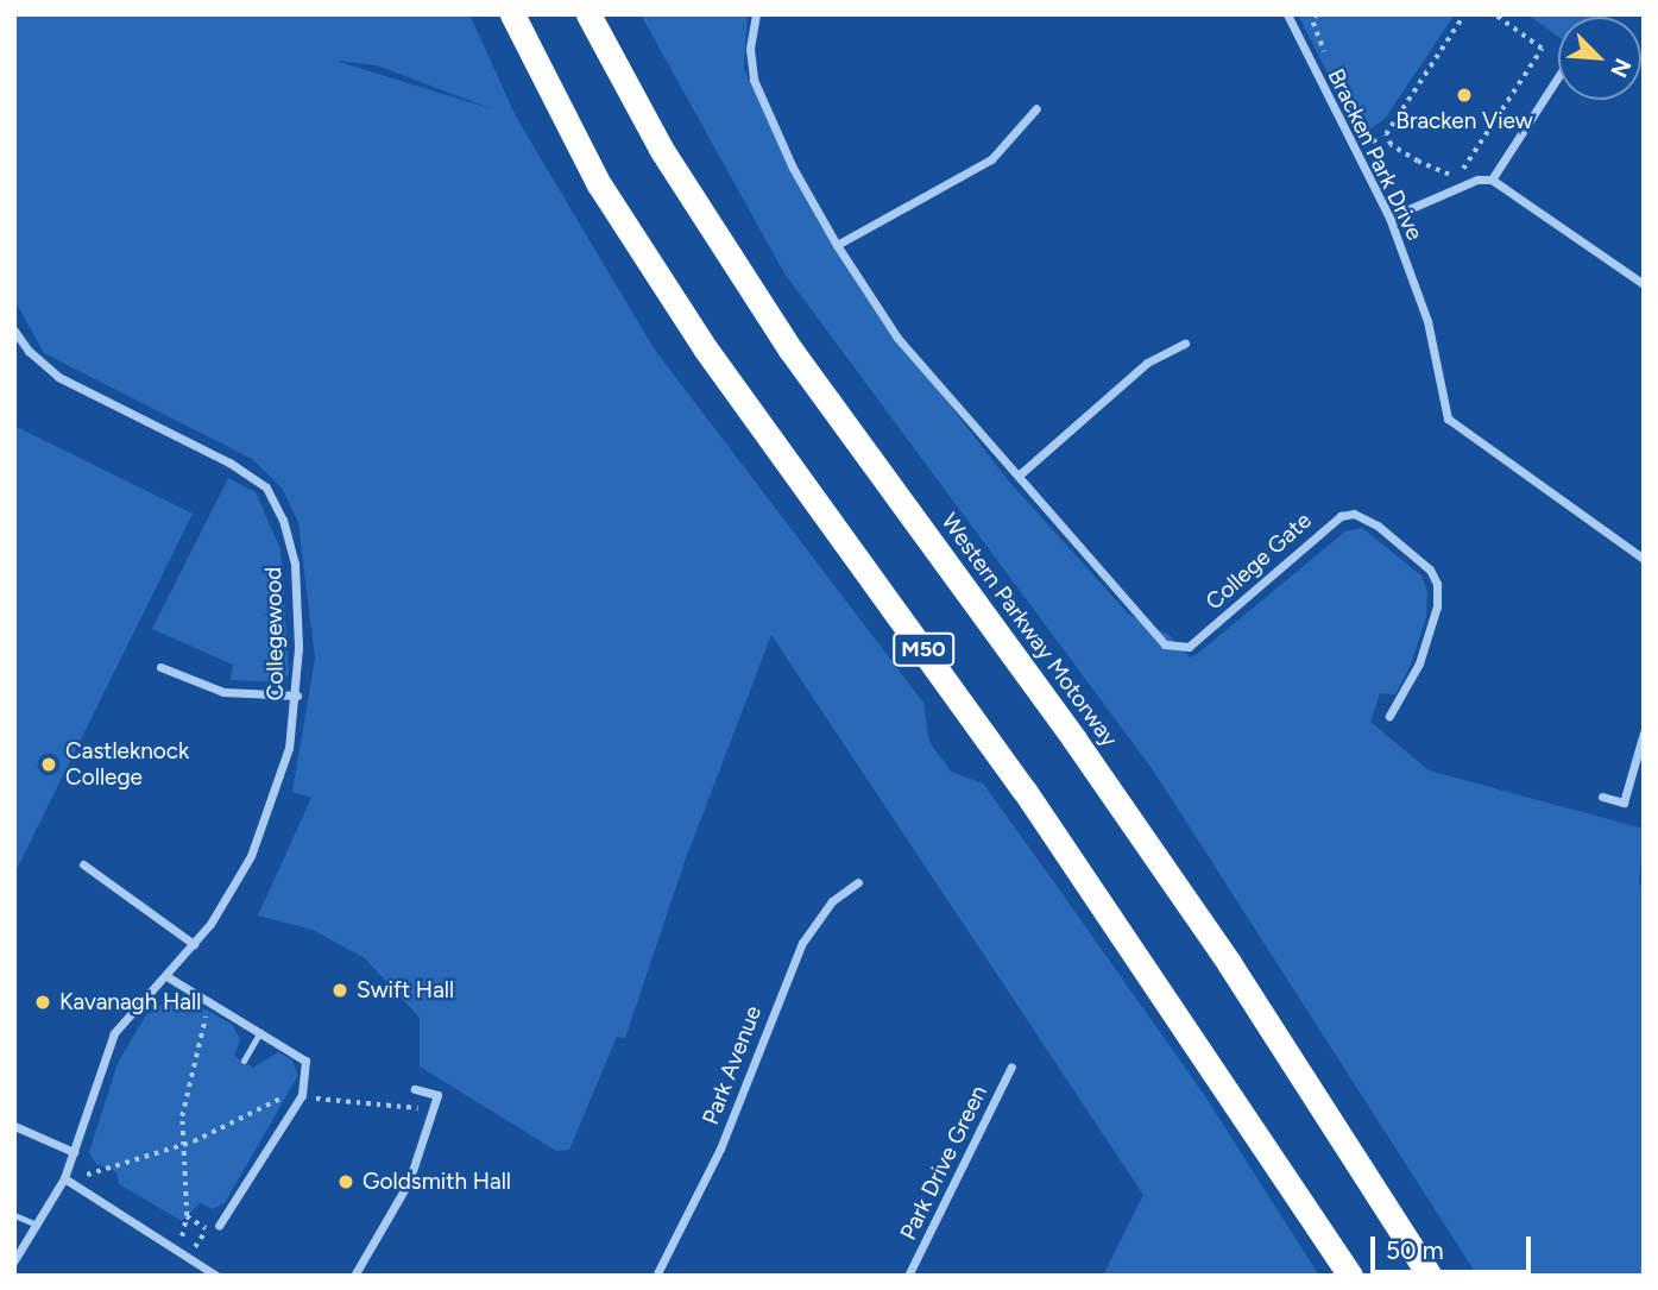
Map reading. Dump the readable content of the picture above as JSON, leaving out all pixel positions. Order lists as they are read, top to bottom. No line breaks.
{"streets":{"highway":["Western Parkway Motorway","M50"],"street":["Bracken Park Drive","College Gate","Collegewood","Park Avenue","Park Drive Green"]},"places":["Bracken View","Castleknock College","Swift Hall","Kavanagh Hall","Goldsmith Hall"],"scale_bar":"50 m","north":"bottom right"}
